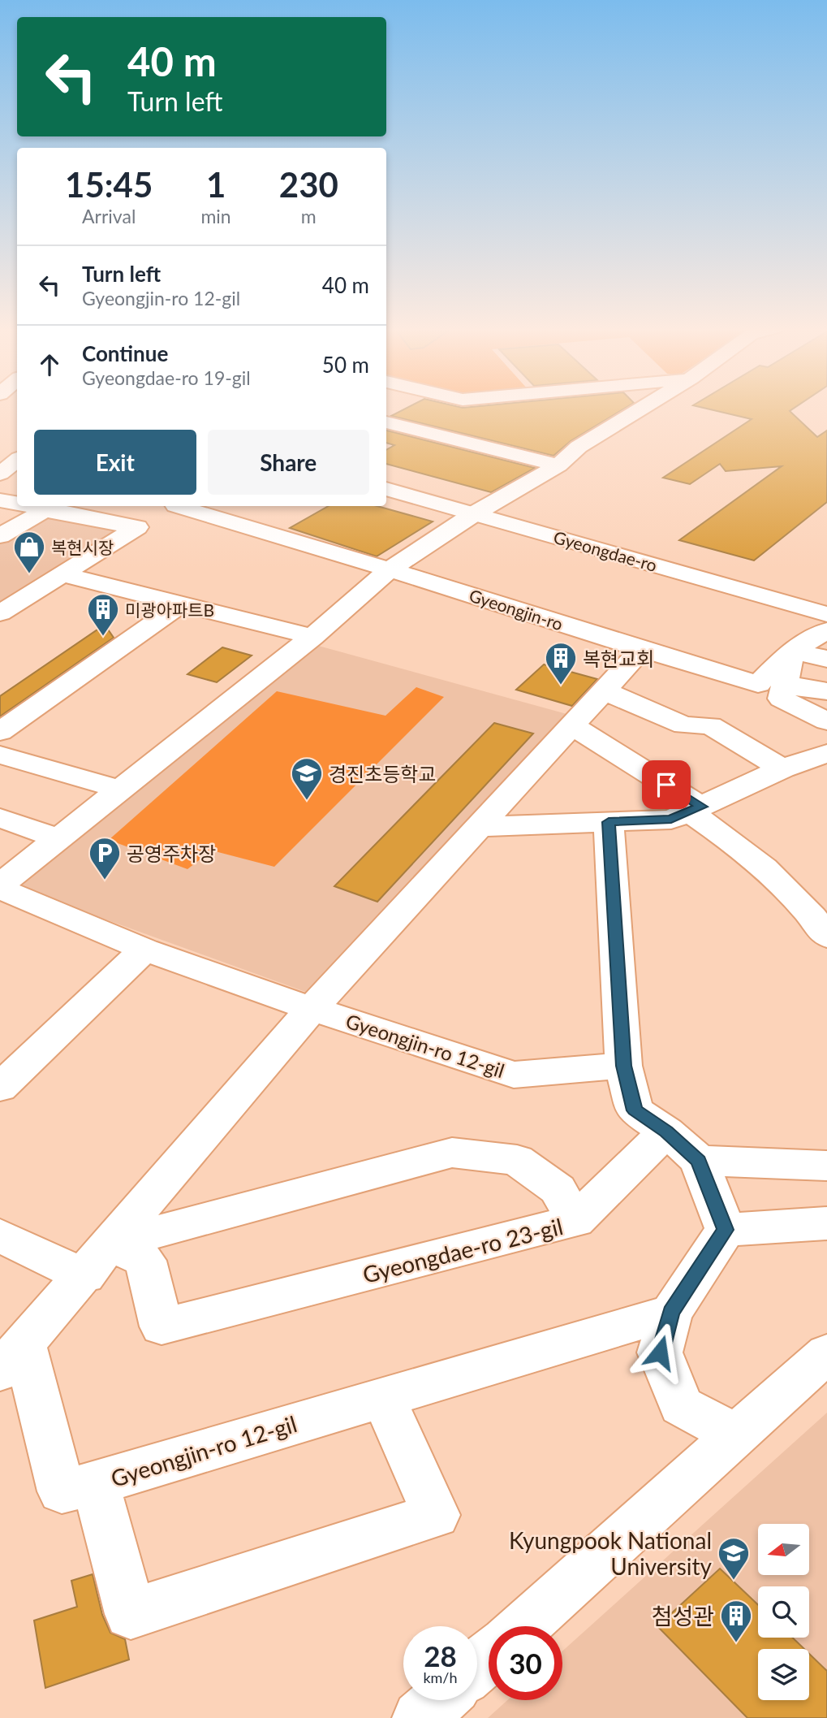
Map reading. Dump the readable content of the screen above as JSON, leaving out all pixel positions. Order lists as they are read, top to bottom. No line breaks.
{"streets":{"street":["Gyeongdae-ro","Gyeongjin-ro","Gyeongjin-ro 12-gil","Gyeongdae-ro 23-gil"]},"places":{"shop":["복현시장"],"building":["미광아파트B","복현교회","첨성관"],"school or university":["경진초등학교","Kyungpook National University"],"parking":["공영주차장"]},"north":"left","page":{"turn":["40 m","Turn left"],"eta":["15:45","Arrival","1","min","230","m"],"list":[{"name":"Turn left","note":"Gyeongjin-ro 12-gil","value":"40 m"},{"name":"Continue","note":"Gyeongdae-ro 19-gil","value":"50 m"}],"buttons":["Exit","Share"],"speed":"28 km/h","limit":"30"}}
